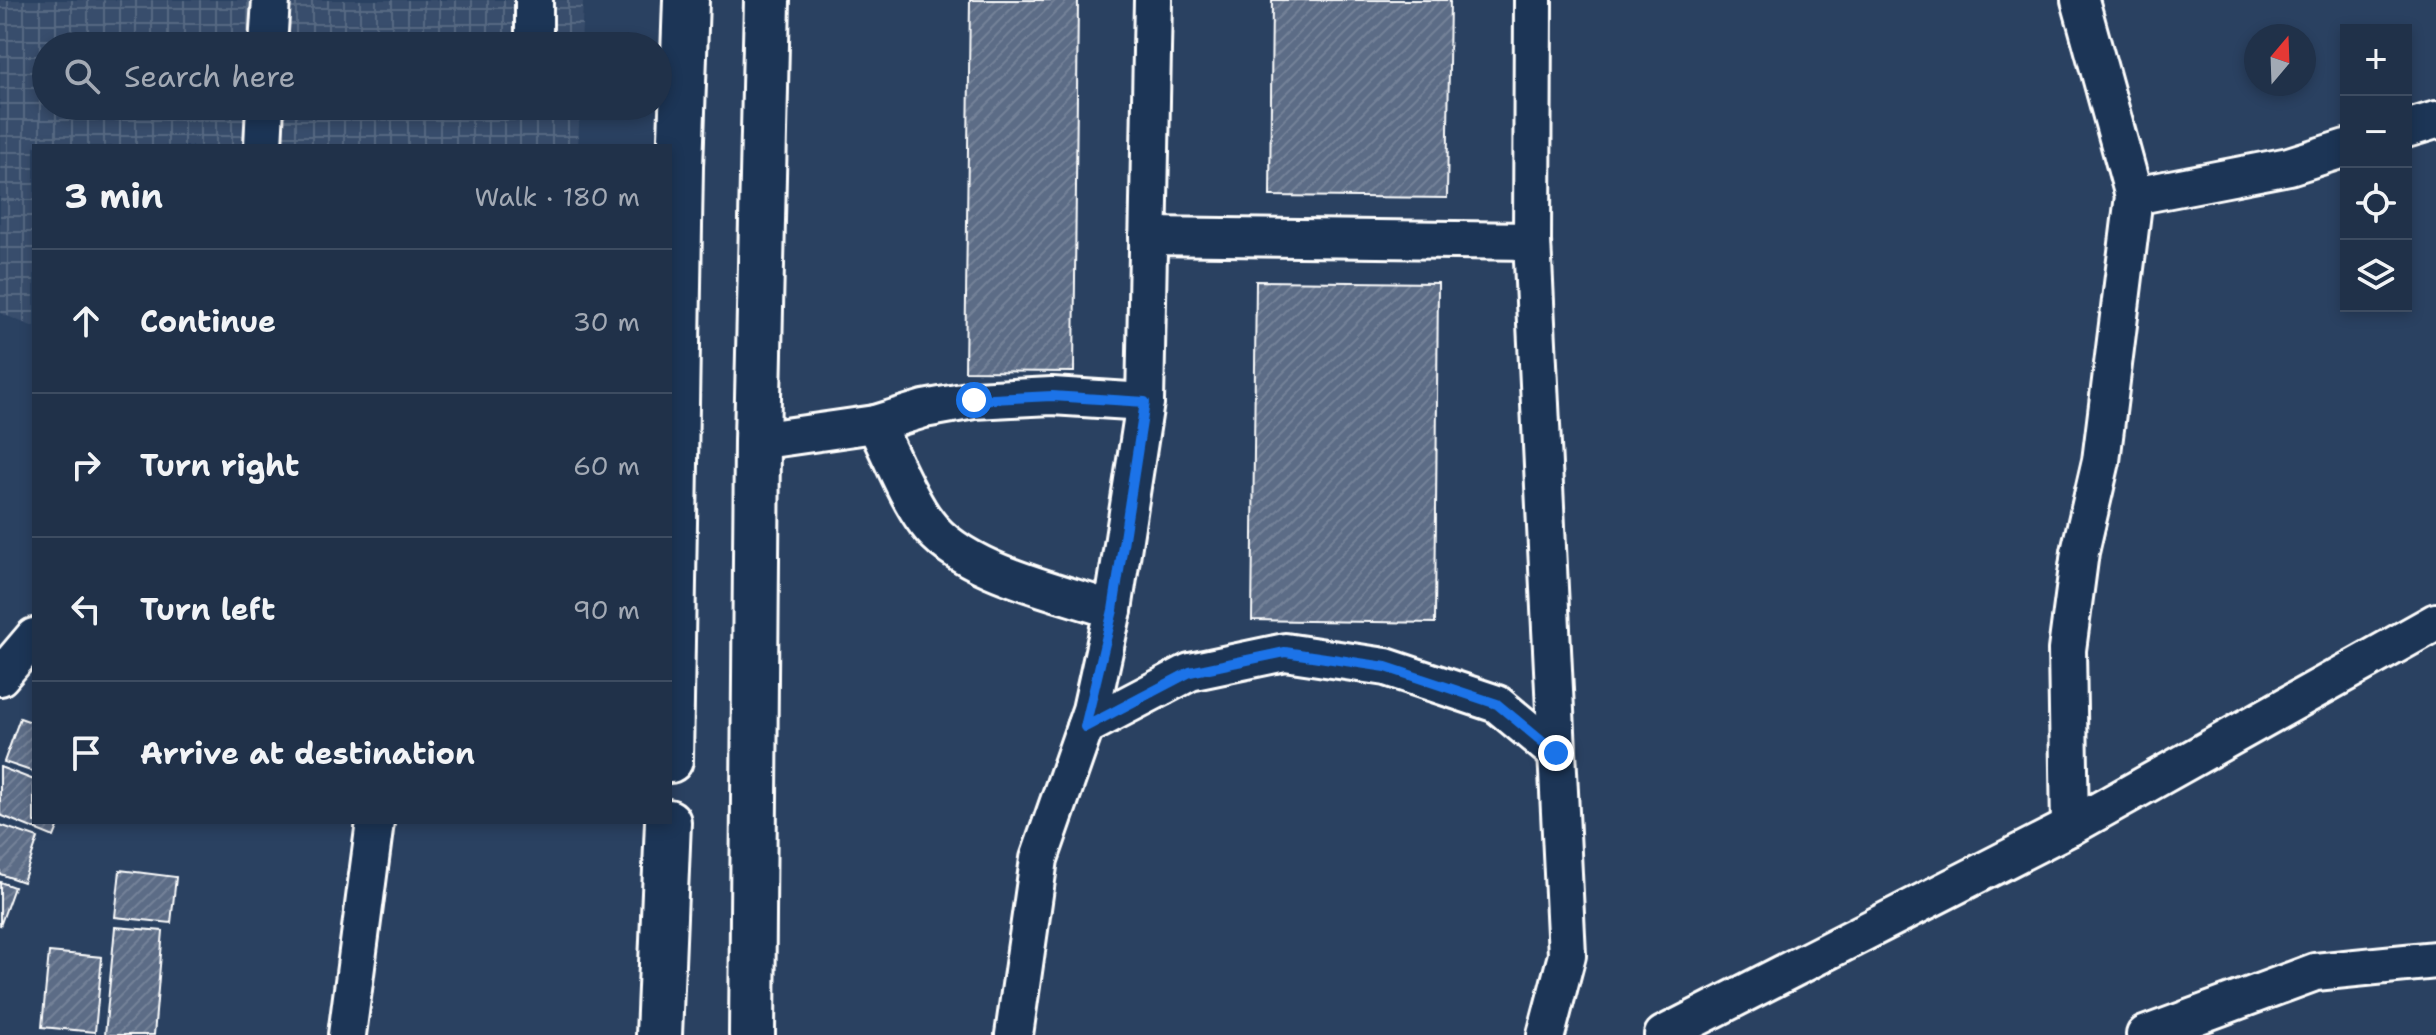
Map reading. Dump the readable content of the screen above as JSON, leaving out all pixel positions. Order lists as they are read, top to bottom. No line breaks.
{"north":"top","page":{"map_buttons":["+","−"],"search":"Search here","heading":["3 min","Walk · 180 m"],"list":[["Continue","30 m"],["Turn right","60 m"],["Turn left","90 m"],"Arrive at destination"]}}
